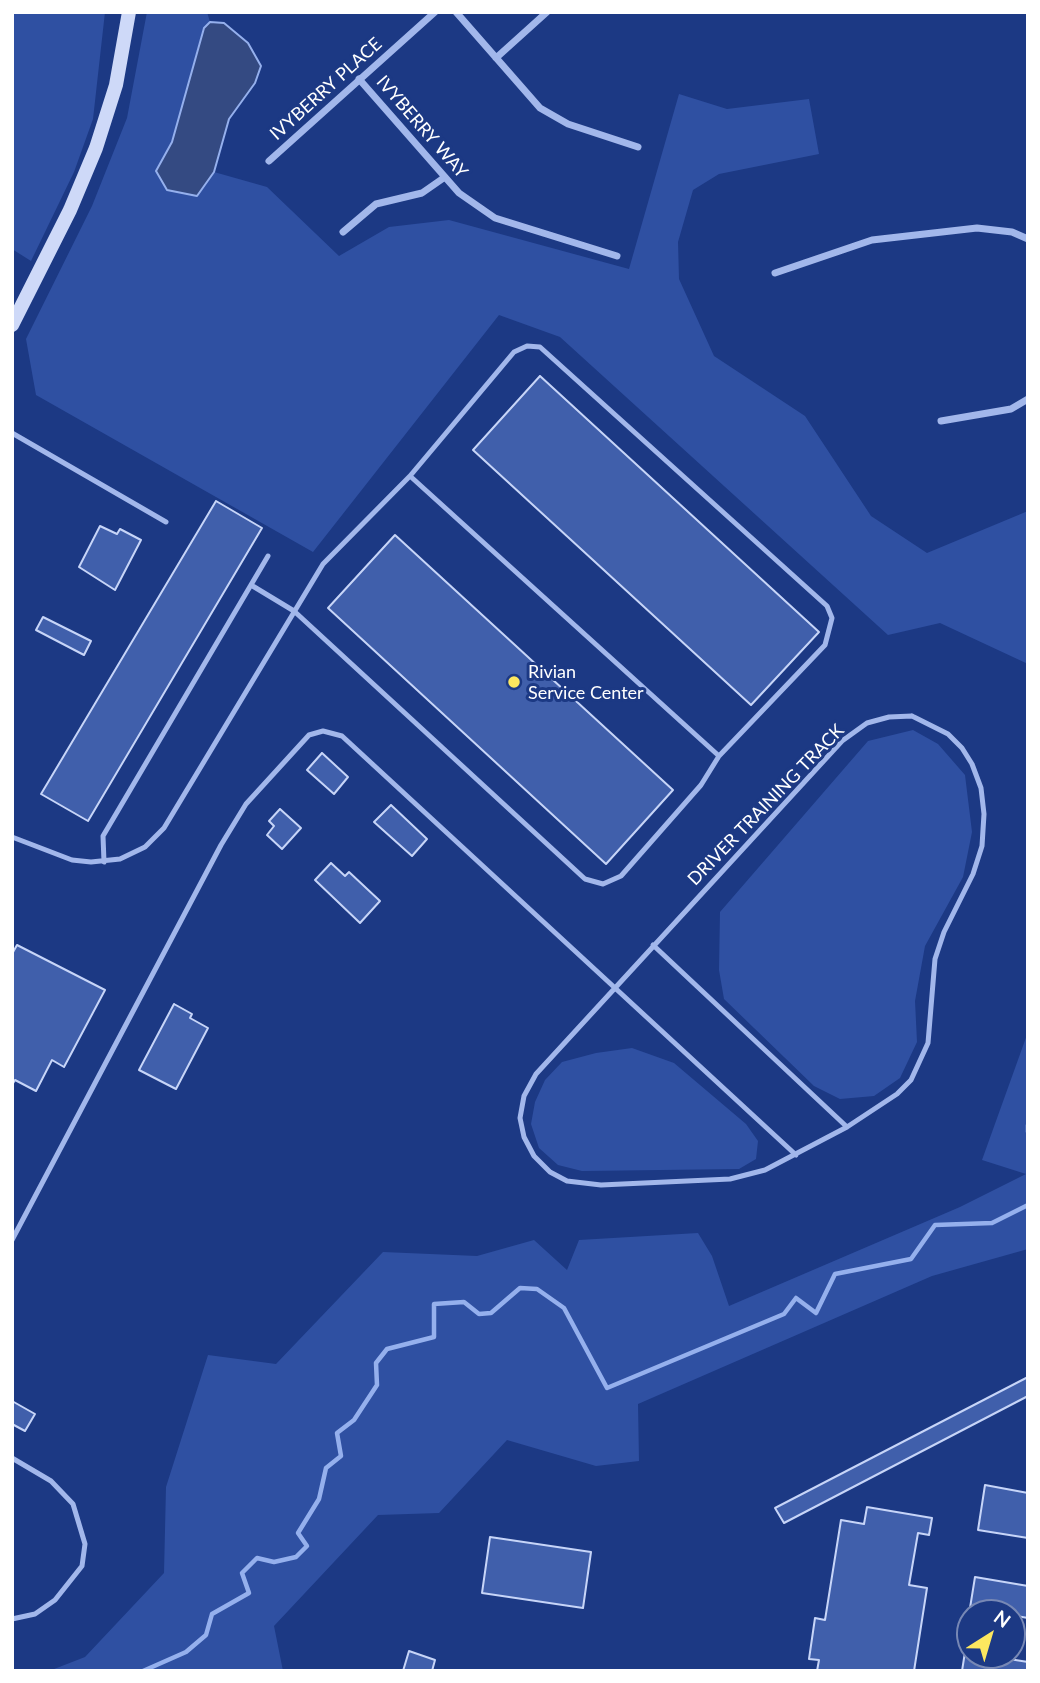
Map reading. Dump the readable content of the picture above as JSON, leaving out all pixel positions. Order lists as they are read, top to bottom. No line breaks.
{"streets":{"street":["IVYBERRY PLACE","IVYBERRY WAY"],"lane":["DRIVER TRAINING TRACK"]},"crossings":[["IVYBERRY PLACE","IVYBERRY WAY"]],"places":["Rivian Service Center"],"north":"top right"}
